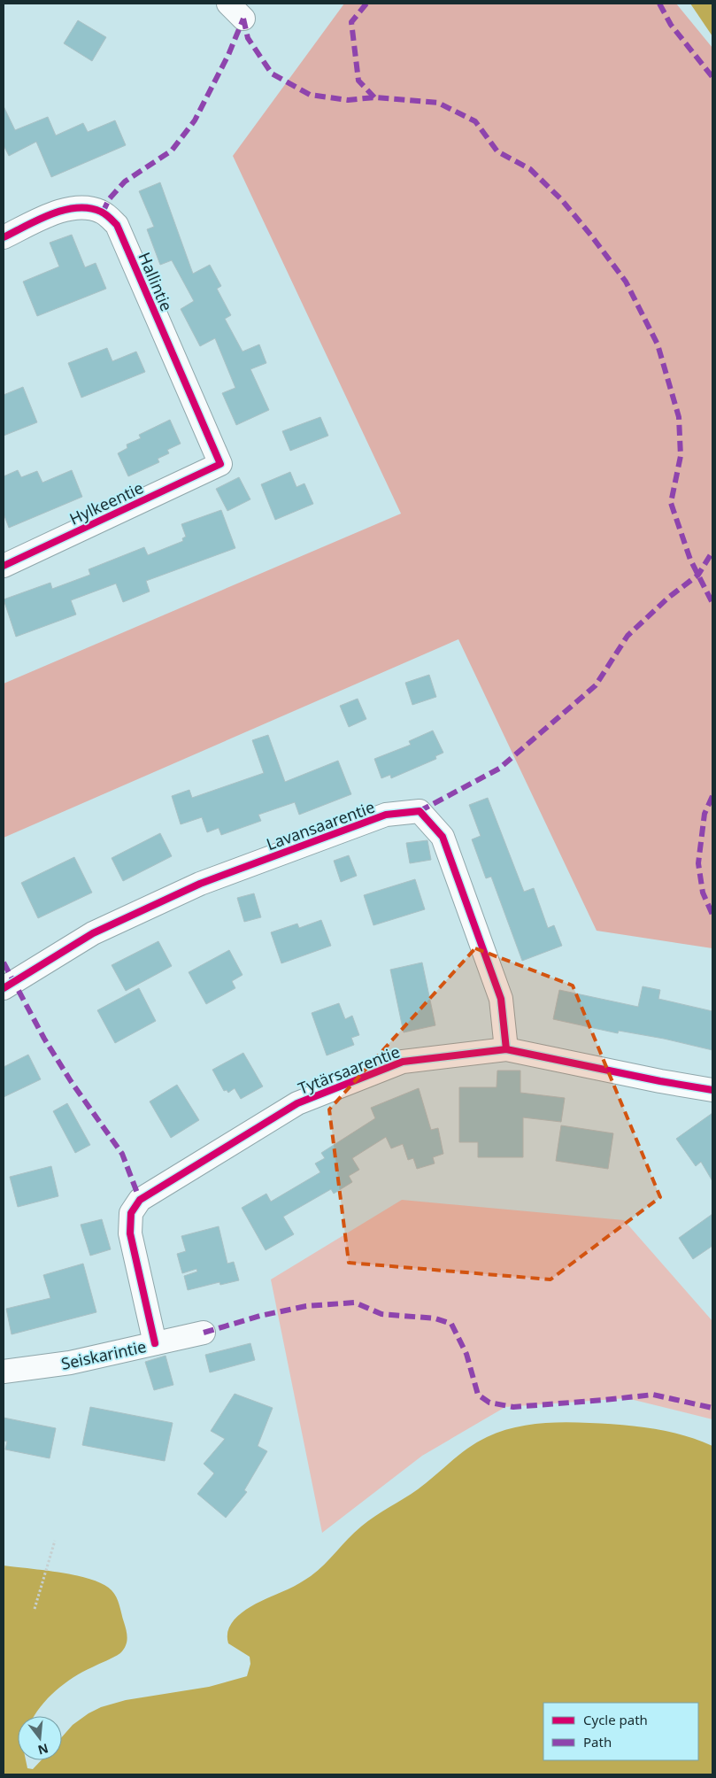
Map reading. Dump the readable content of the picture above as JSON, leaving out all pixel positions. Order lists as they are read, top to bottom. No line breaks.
{"streets":{"street":["Hallintie","Hylkeentie","Lavansaarentie","Tytärsaarentie","Seiskarintie"]},"crossings":[["Hallintie","Hylkeentie"],["Lavansaarentie","Tytärsaarentie"],["Tytärsaarentie","Seiskarintie"]],"legend":["Cycle path","Path"],"north":"bottom"}
